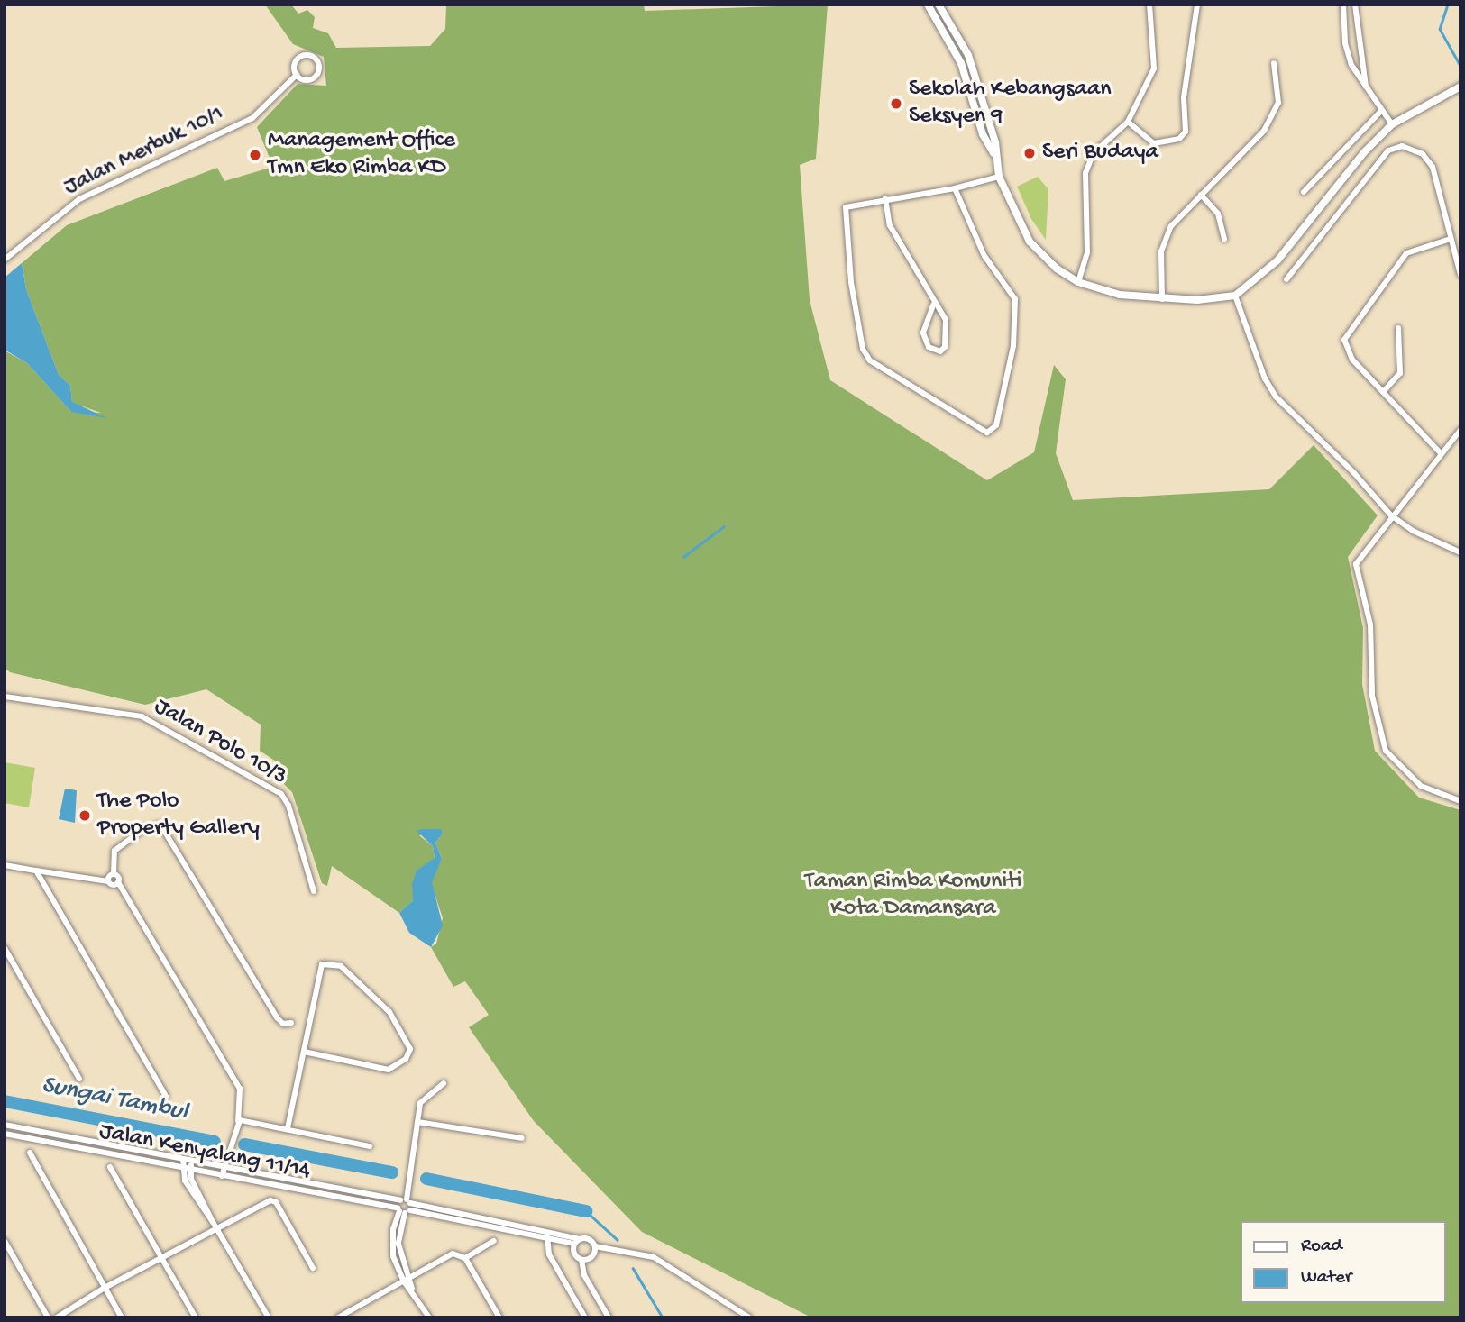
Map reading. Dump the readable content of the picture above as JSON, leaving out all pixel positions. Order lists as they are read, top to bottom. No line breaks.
{"streets":{"street":["Jalan Merbuk 10/1","Jalan Polo 10/3","Jalan Kenyalang 11/14"]},"water":["Sungai Tambul"],"parks":["Taman Rimba Komuniti Kota Damansara"],"places":["Sekolah Kebangsaan Seksyen 9","Seri Budaya","Management Office Tmn Eko Rimba KD","The Polo Property Gallery"],"legend":["Road","Water"]}
